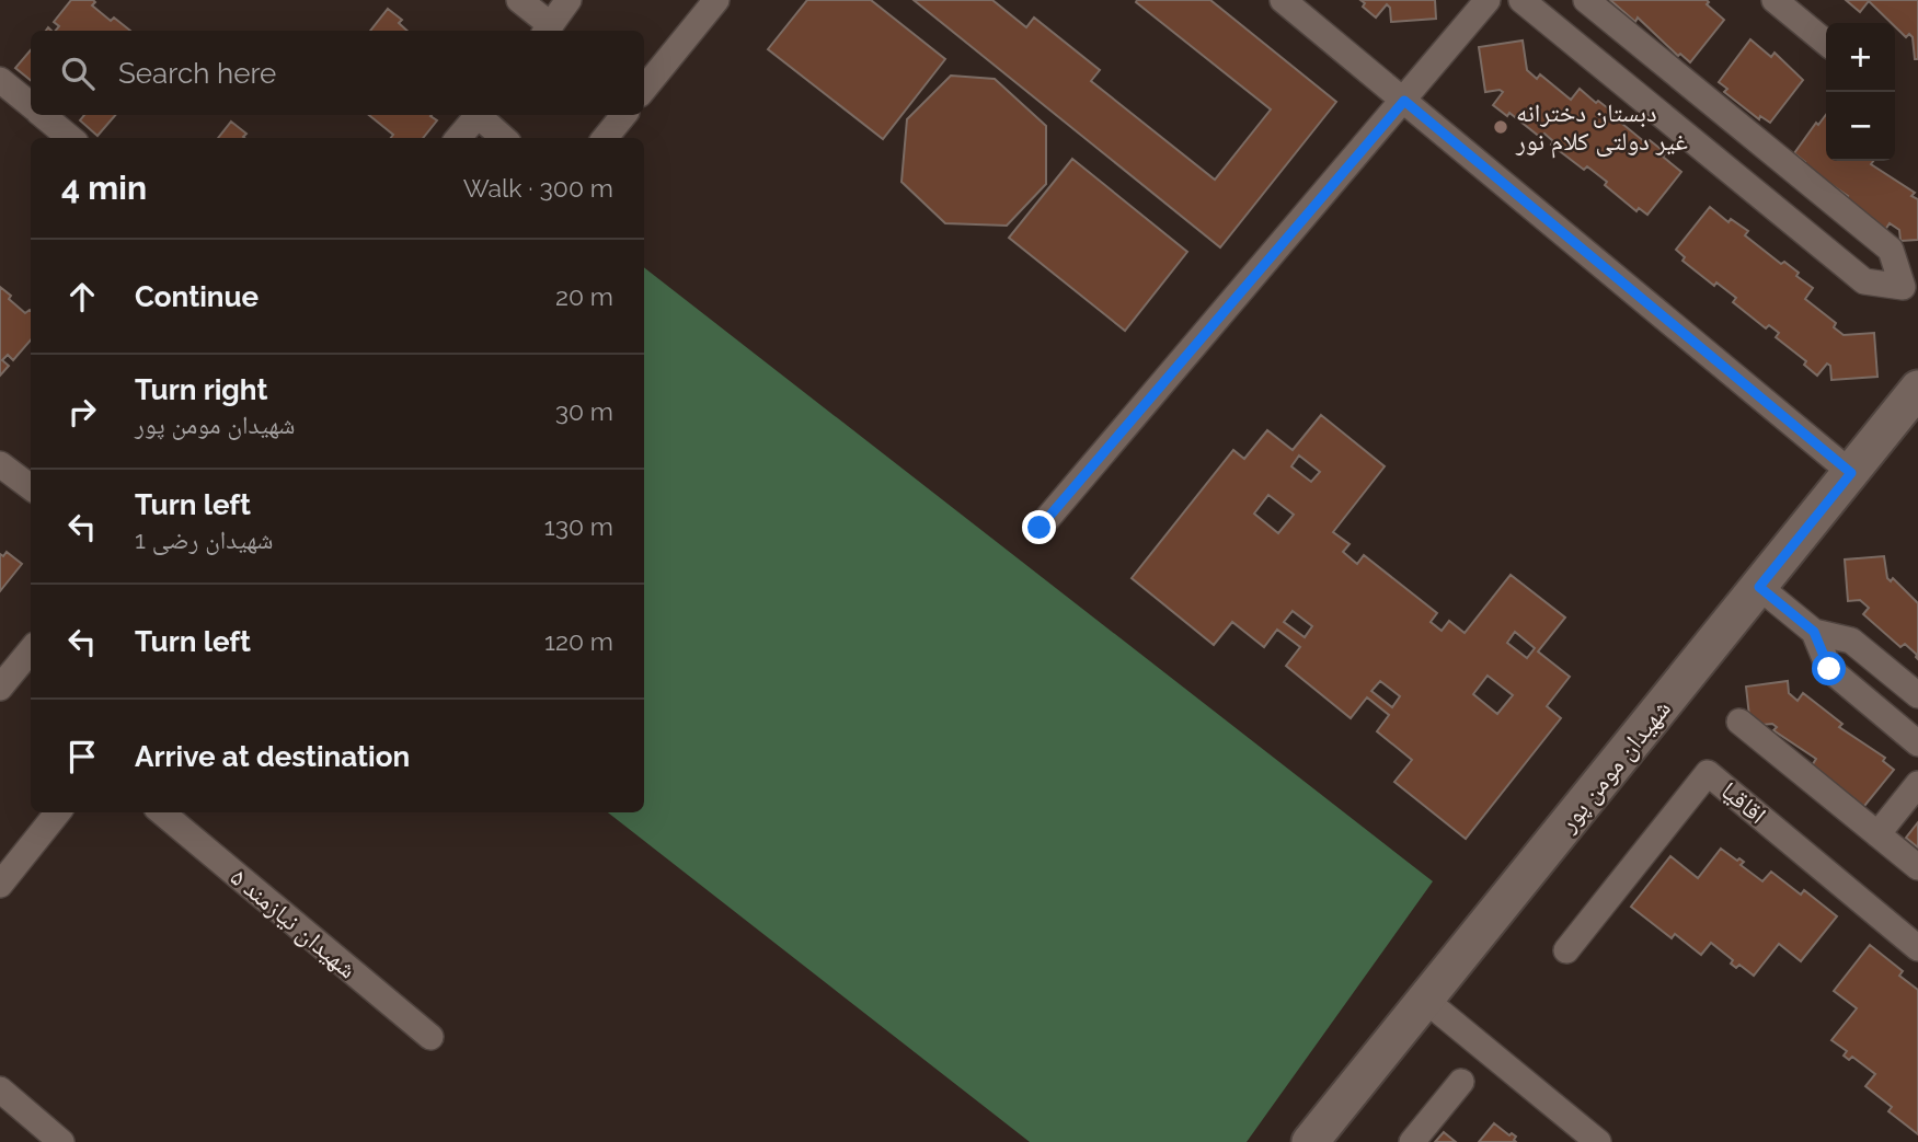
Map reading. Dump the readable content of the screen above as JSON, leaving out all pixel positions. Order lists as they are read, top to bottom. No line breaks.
{"streets":{"street":["شهیدان مومن پور","اقاقیا","شهیدان نیازمند ۵"]},"places":["دبستان دخترانه غیر دولتی کلام نور"],"page":{"map_buttons":["+","−"],"search":"Search here","heading":["4 min","Walk · 300 m"],"list":[["Continue","20 m"],["Turn right","شهیدان مومن پور","30 m"],["Turn left","شهیدان رضی 1","130 m"],["Turn left","120 m"],"Arrive at destination"]}}
